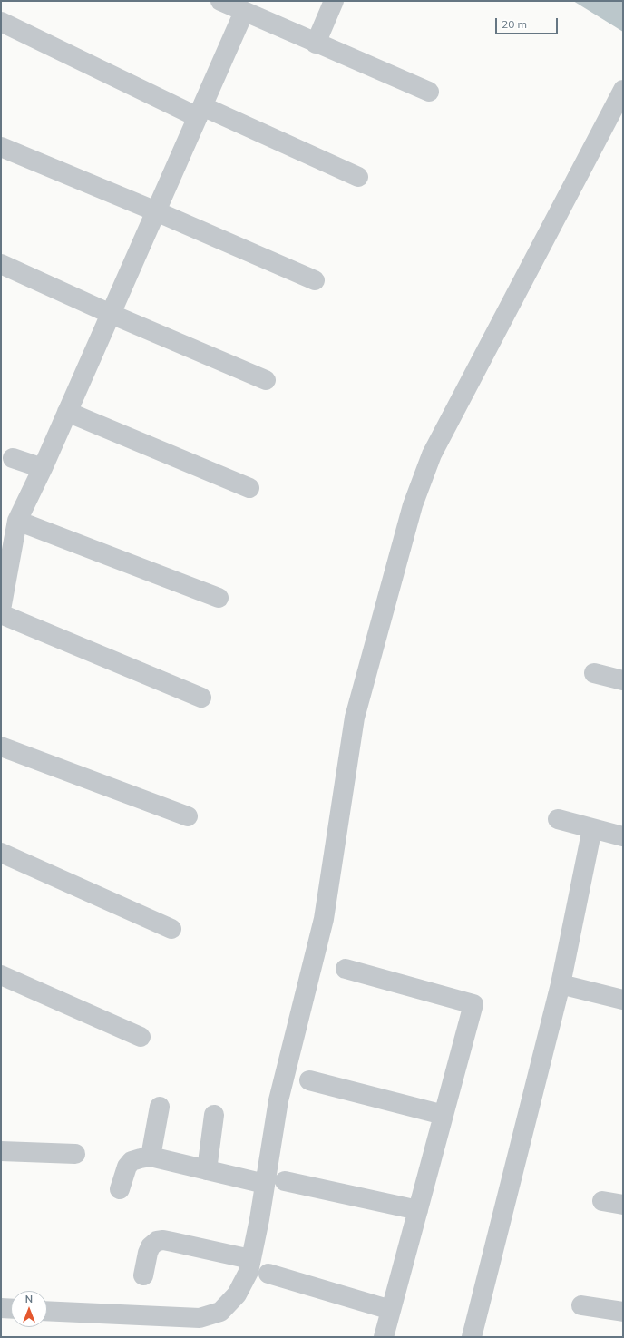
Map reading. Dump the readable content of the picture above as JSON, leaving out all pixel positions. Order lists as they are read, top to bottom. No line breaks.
{"scale_bar":"20 m","north":"top"}
